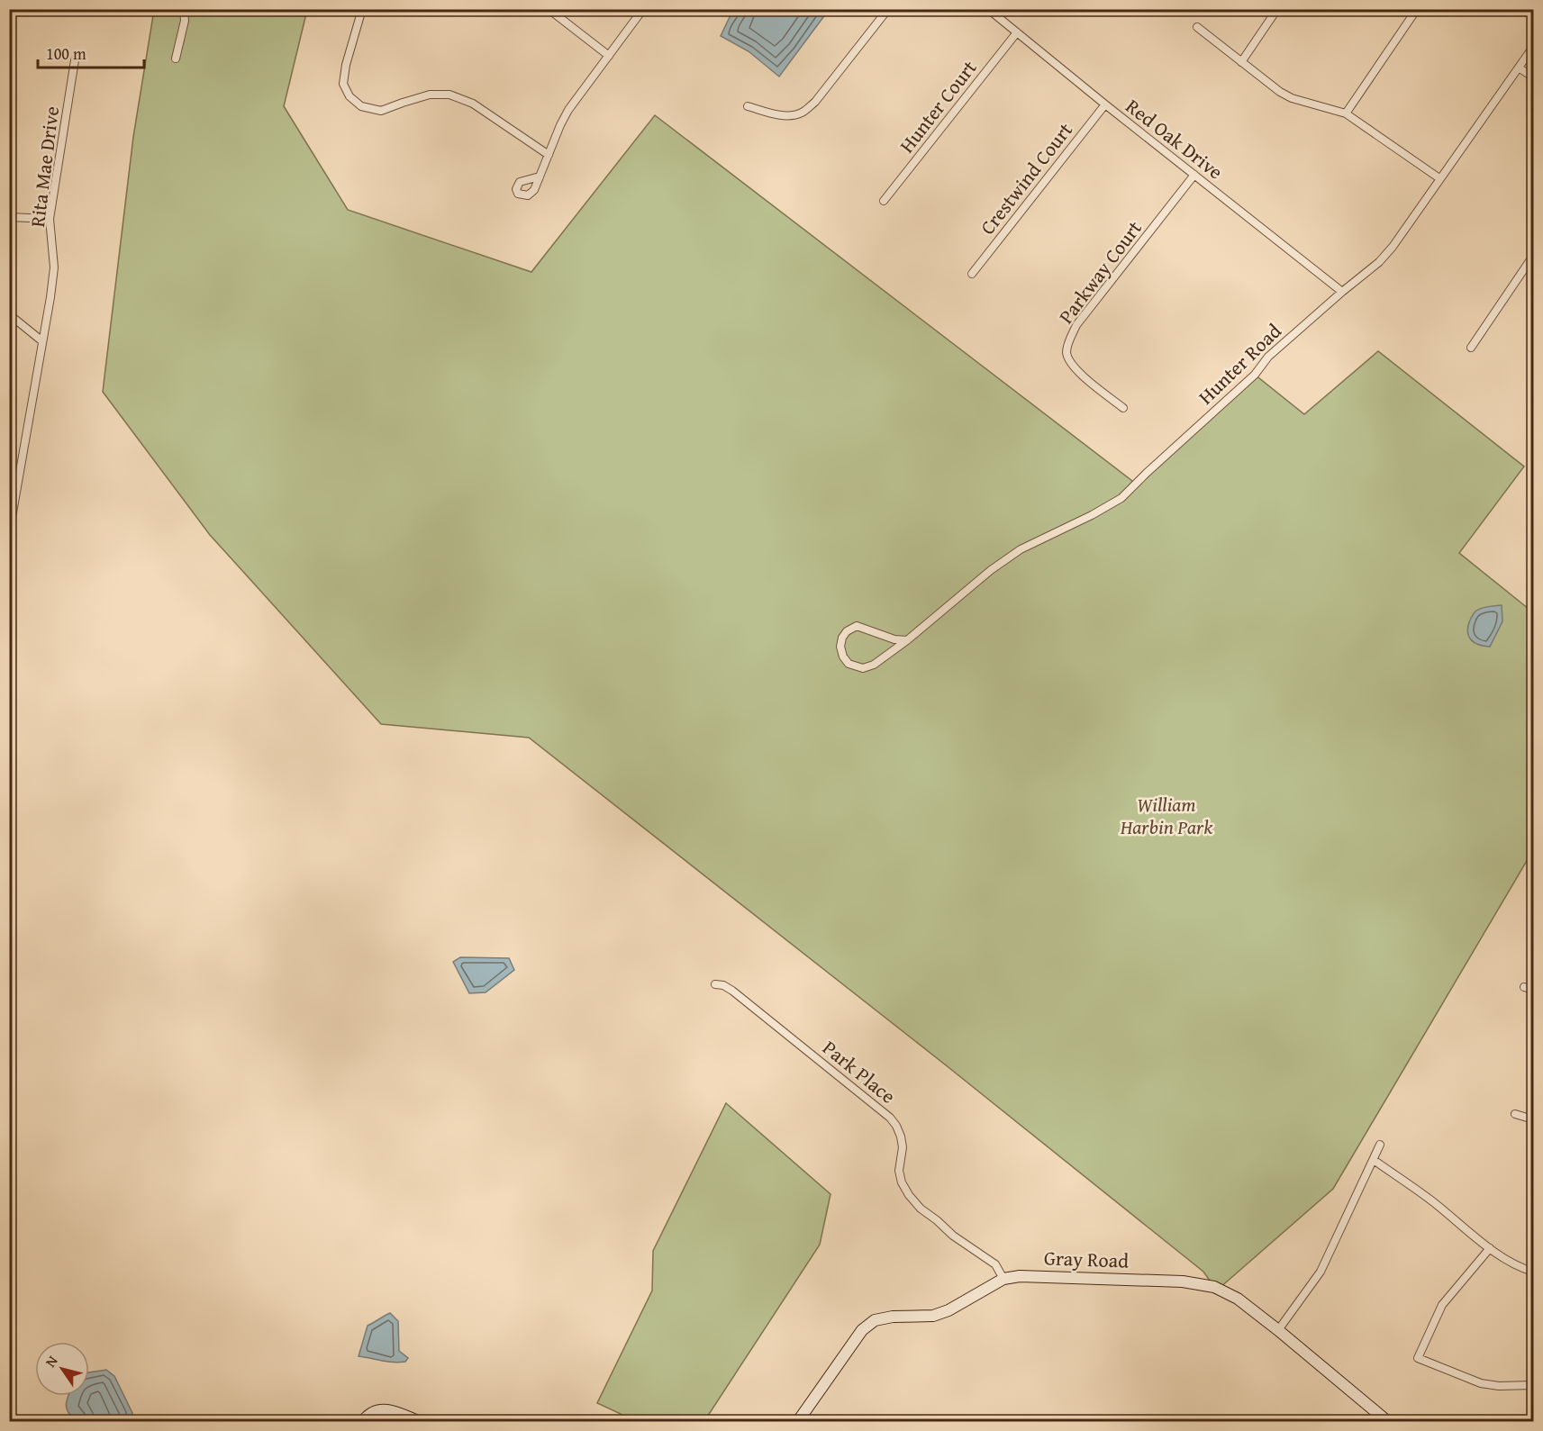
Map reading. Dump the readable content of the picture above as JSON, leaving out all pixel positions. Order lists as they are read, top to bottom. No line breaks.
{"streets":{"street":["Hunter Court","Red Oak Drive","Rita Mae Drive","Crestwind Court","Parkway Court","Hunter Road","Park Place","Gray Road"]},"crossings":[["Hunter Court","Red Oak Drive"],["Red Oak Drive","Crestwind Court"],["Red Oak Drive","Parkway Court"],["Red Oak Drive","Hunter Road"],["Park Place","Gray Road"]],"parks":["William Harbin Park"],"scale_bar":"100 m","north":"top left"}
